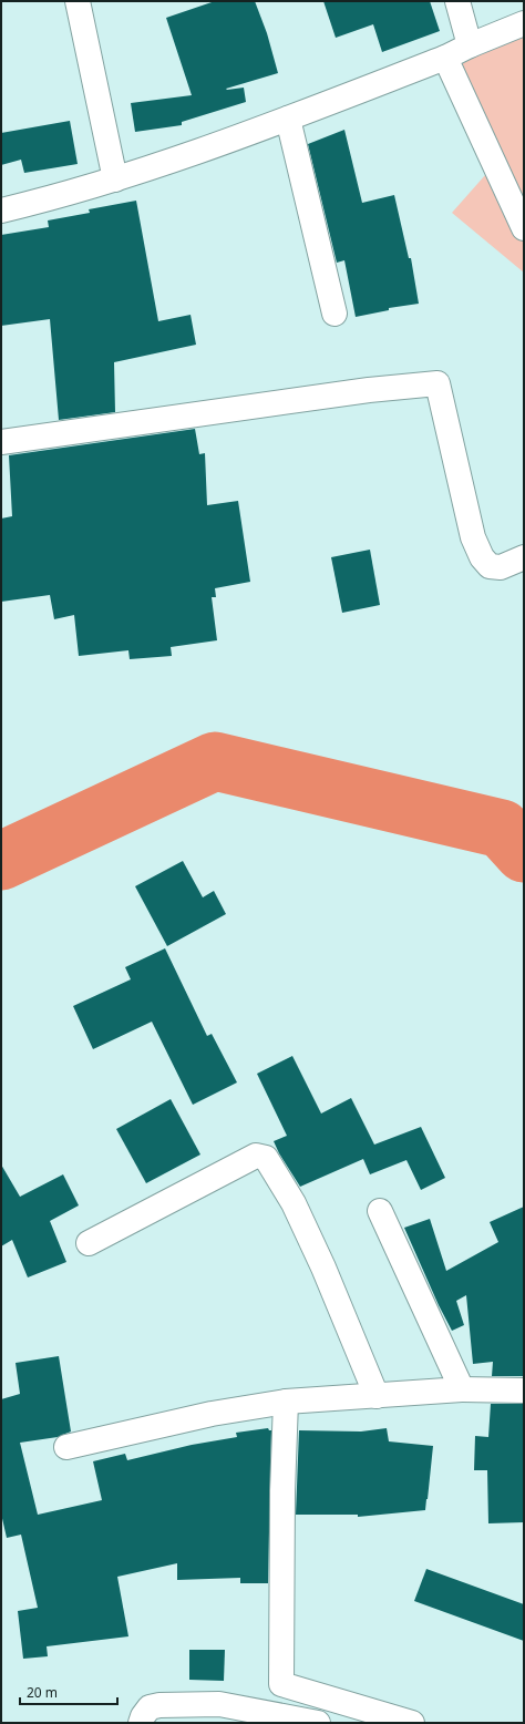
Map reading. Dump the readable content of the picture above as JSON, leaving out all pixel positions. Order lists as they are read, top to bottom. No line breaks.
{"scale_bar":"20 m"}
